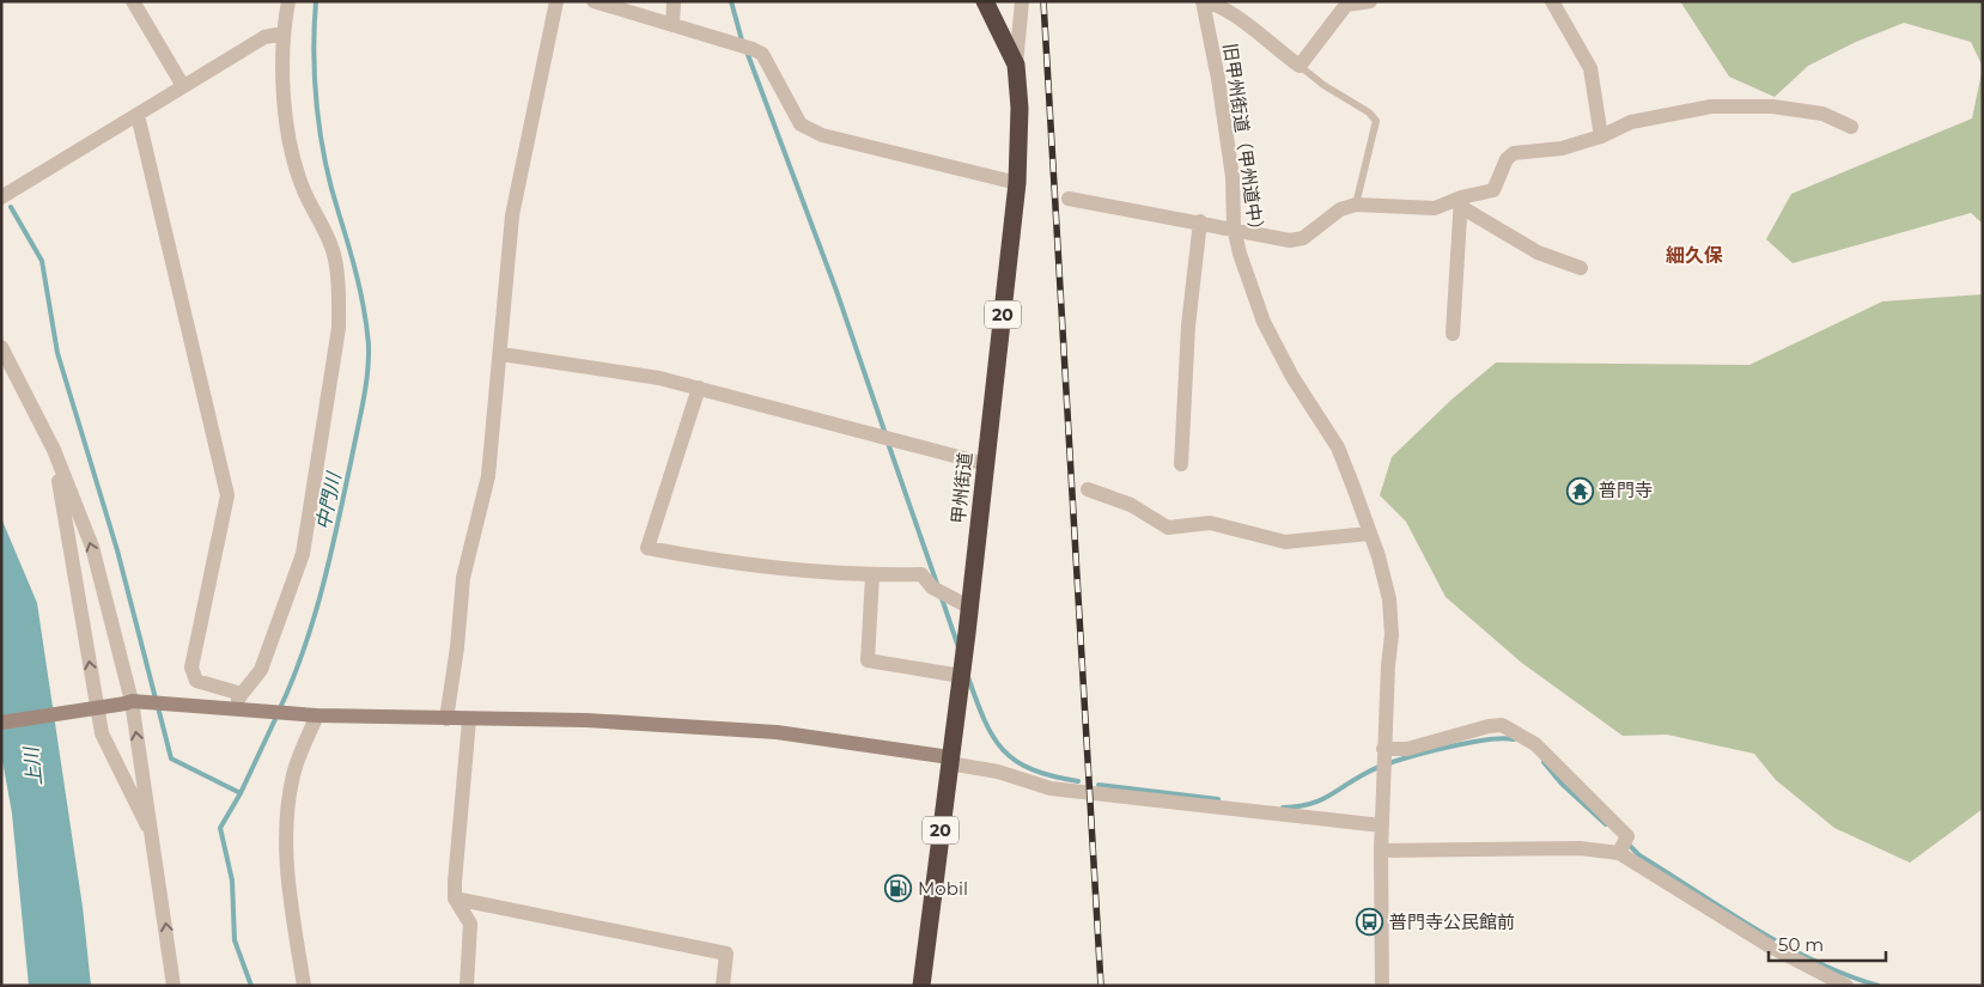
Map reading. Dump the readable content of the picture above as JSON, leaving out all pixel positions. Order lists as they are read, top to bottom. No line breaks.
{"streets":{"highway":["20","甲州街道"],"street":["旧甲州街道（甲州道中）"]},"districts":["細久保"],"water":["中門川","上川"],"places":{"temple":["普門寺"],"fuel station":["Mobil"],"bus stop":["普門寺公民館前"]},"scale_bar":"50 m"}
